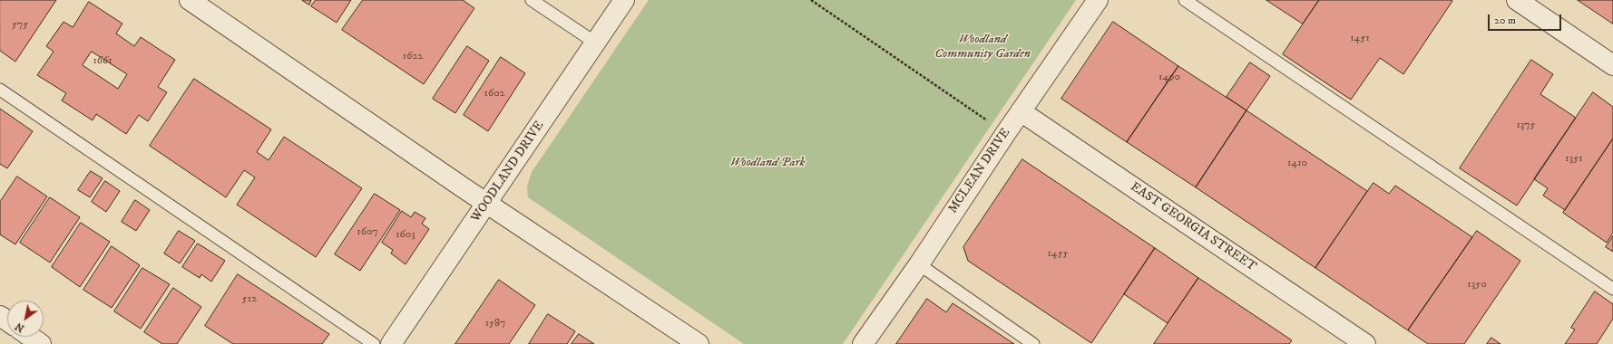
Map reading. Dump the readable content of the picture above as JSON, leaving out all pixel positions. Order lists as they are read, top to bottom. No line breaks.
{"streets":{"street":["MCLEAN DRIVE","WOODLAND DRIVE","EAST GEORGIA STREET"]},"crossings":[["MCLEAN DRIVE","EAST GEORGIA STREET"]],"parks":["Woodland Community Garden","Woodland Park"],"house_numbers":["575","1451","1622","1661","1490","1602","1375","1351","1410","1607","1603","1455","1350","512","1587"],"scale_bar":"20 m","north":"bottom left"}
